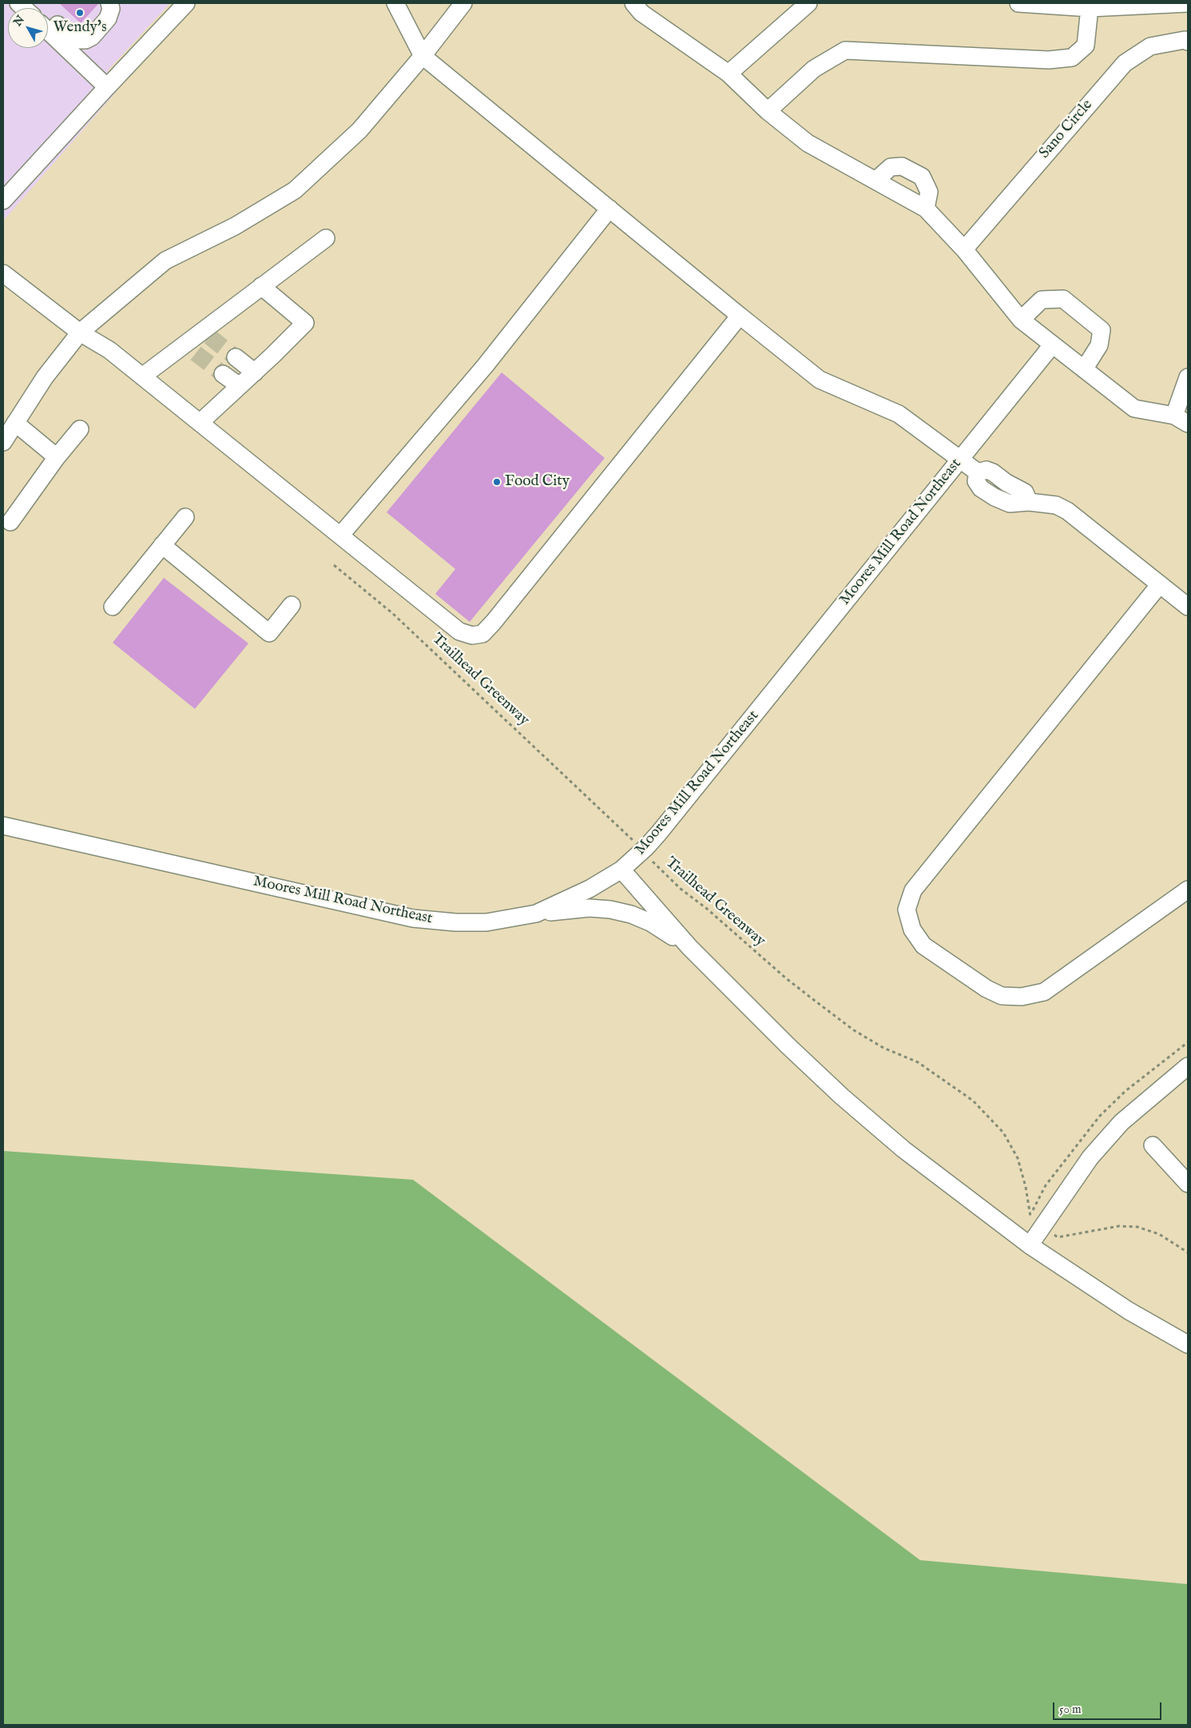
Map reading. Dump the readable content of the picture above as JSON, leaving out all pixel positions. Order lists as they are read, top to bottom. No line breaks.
{"streets":{"street":["Sano Circle","Moores Mill Road Northeast"],"path":["Trailhead Greenway"]},"crossings":[["Moores Mill Road Northeast","Trailhead Greenway"]],"places":["Wendy's","Food City"],"scale_bar":"50 m","north":"top left"}
